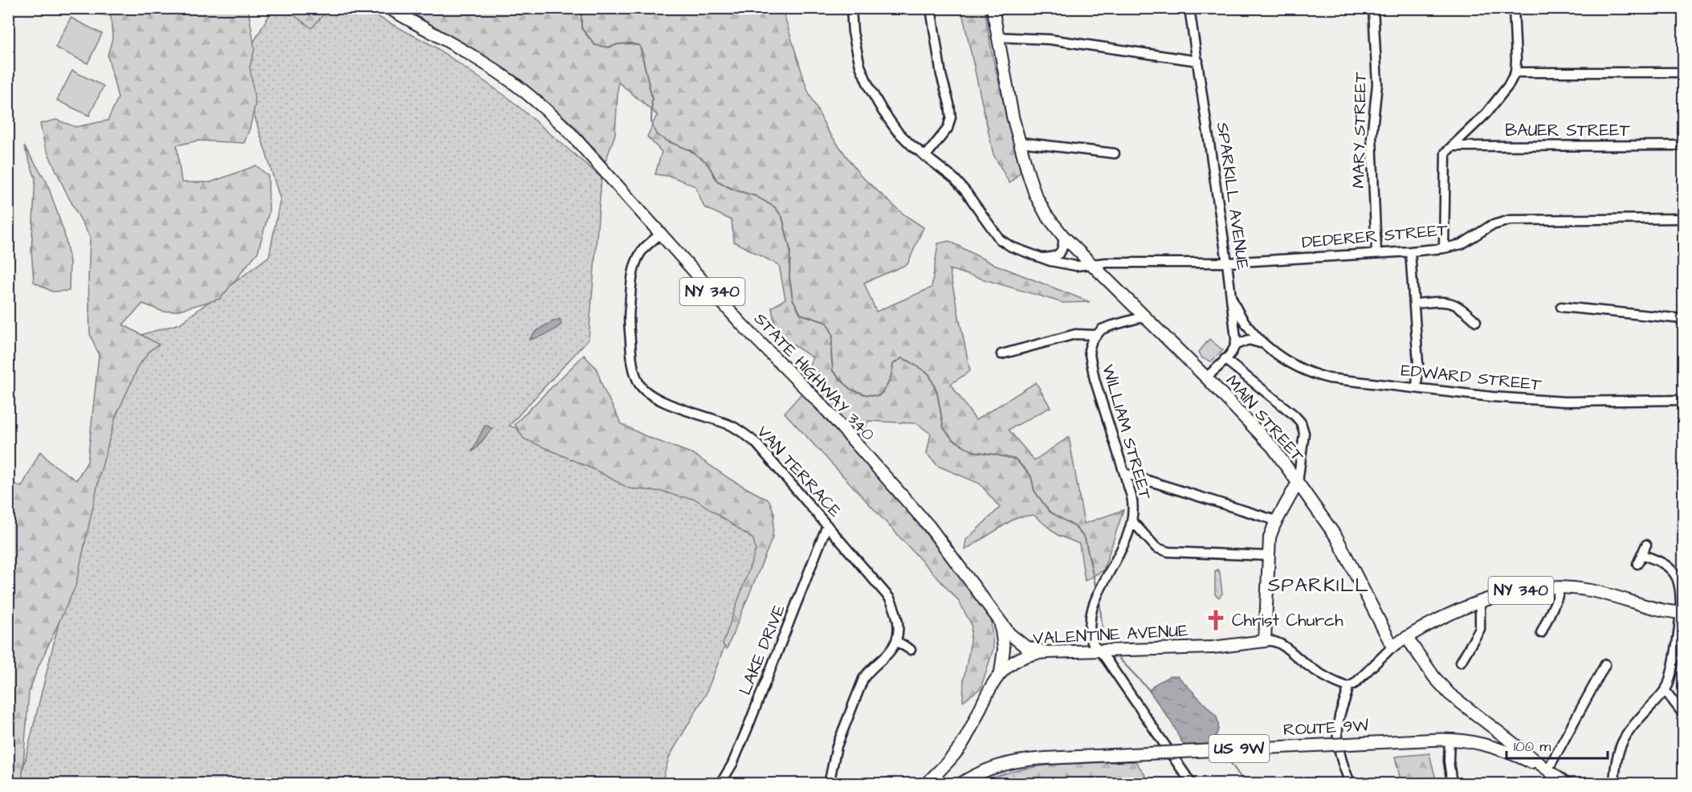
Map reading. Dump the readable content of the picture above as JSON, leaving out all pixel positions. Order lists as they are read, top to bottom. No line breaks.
{"streets":{"main road":["NY 340","STATE HIGHWAY 340","MAIN STREET","VALENTINE AVENUE","ROUTE 9W","US 9W"],"street":["MARY STREET","BAUER STREET","SPARKILL AVENUE","DEDERER STREET","EDWARD STREET","WILLIAM STREET","VAN TERRACE","LAKE DRIVE"]},"crossings":[["MARY STREET","DEDERER STREET"],["SPARKILL AVENUE","DEDERER STREET"],["DEDERER STREET","MAIN STREET"],["NY 340","MAIN STREET"],["STATE HIGHWAY 340","VAN TERRACE"],["STATE HIGHWAY 340","VALENTINE AVENUE"],["WILLIAM STREET","VALENTINE AVENUE"],["VAN TERRACE","LAKE DRIVE"],["ROUTE 9W","US 9W"]],"districts":["SPARKILL"],"places":{"church":["Christ Church"]},"scale_bar":"100 m"}
